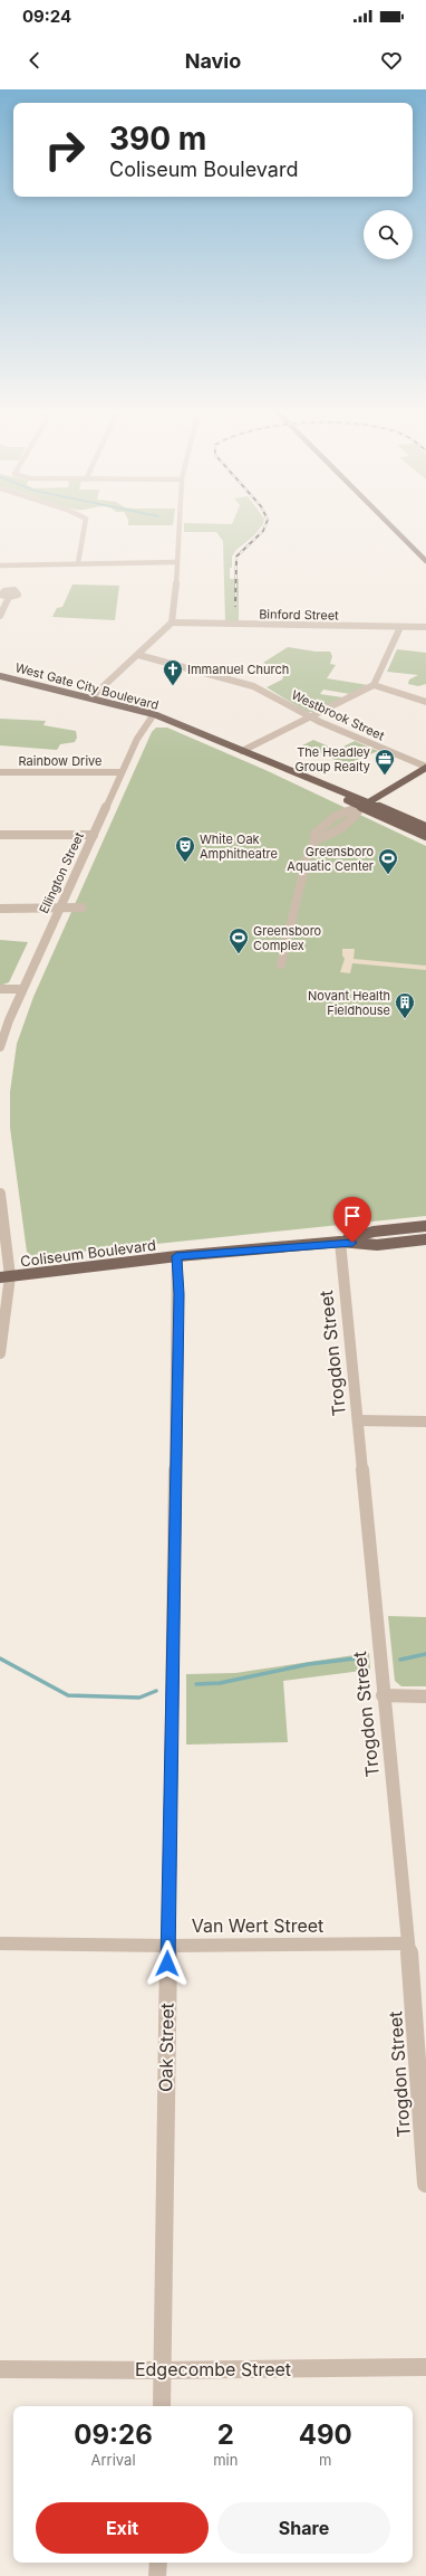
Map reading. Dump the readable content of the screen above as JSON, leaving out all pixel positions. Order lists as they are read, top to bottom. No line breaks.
{"streets":{"main road":["West Gate City Boulevard","Coliseum Boulevard"],"street":["Binford Street","Westbrook Street","Rainbow Drive","Ellington Street","Trogdon Street","Van Wert Street","Oak Street","Edgecombe Street"]},"crossings":[["West Gate City Boulevard","Ellington Street"],["Rainbow Drive","Ellington Street"],["Coliseum Boulevard","Trogdon Street"],["Coliseum Boulevard","Oak Street"],["Trogdon Street","Van Wert Street"],["Van Wert Street","Oak Street"],["Oak Street","Edgecombe Street"]],"places":{"church":["Immanuel Church"],"office":["The Headley Group Realty"],"theatre":["White Oak Amphitheatre"],"sports":["Greensboro Aquatic Center","Greensboro Complex"],"building":["Novant Health Fieldhouse"]},"page":{"status":"09:24","header":"Navio","turn":["390 m","Coliseum Boulevard"],"eta":["09:26","Arrival","2","min","490","m"],"buttons":["Exit","Share"]}}
